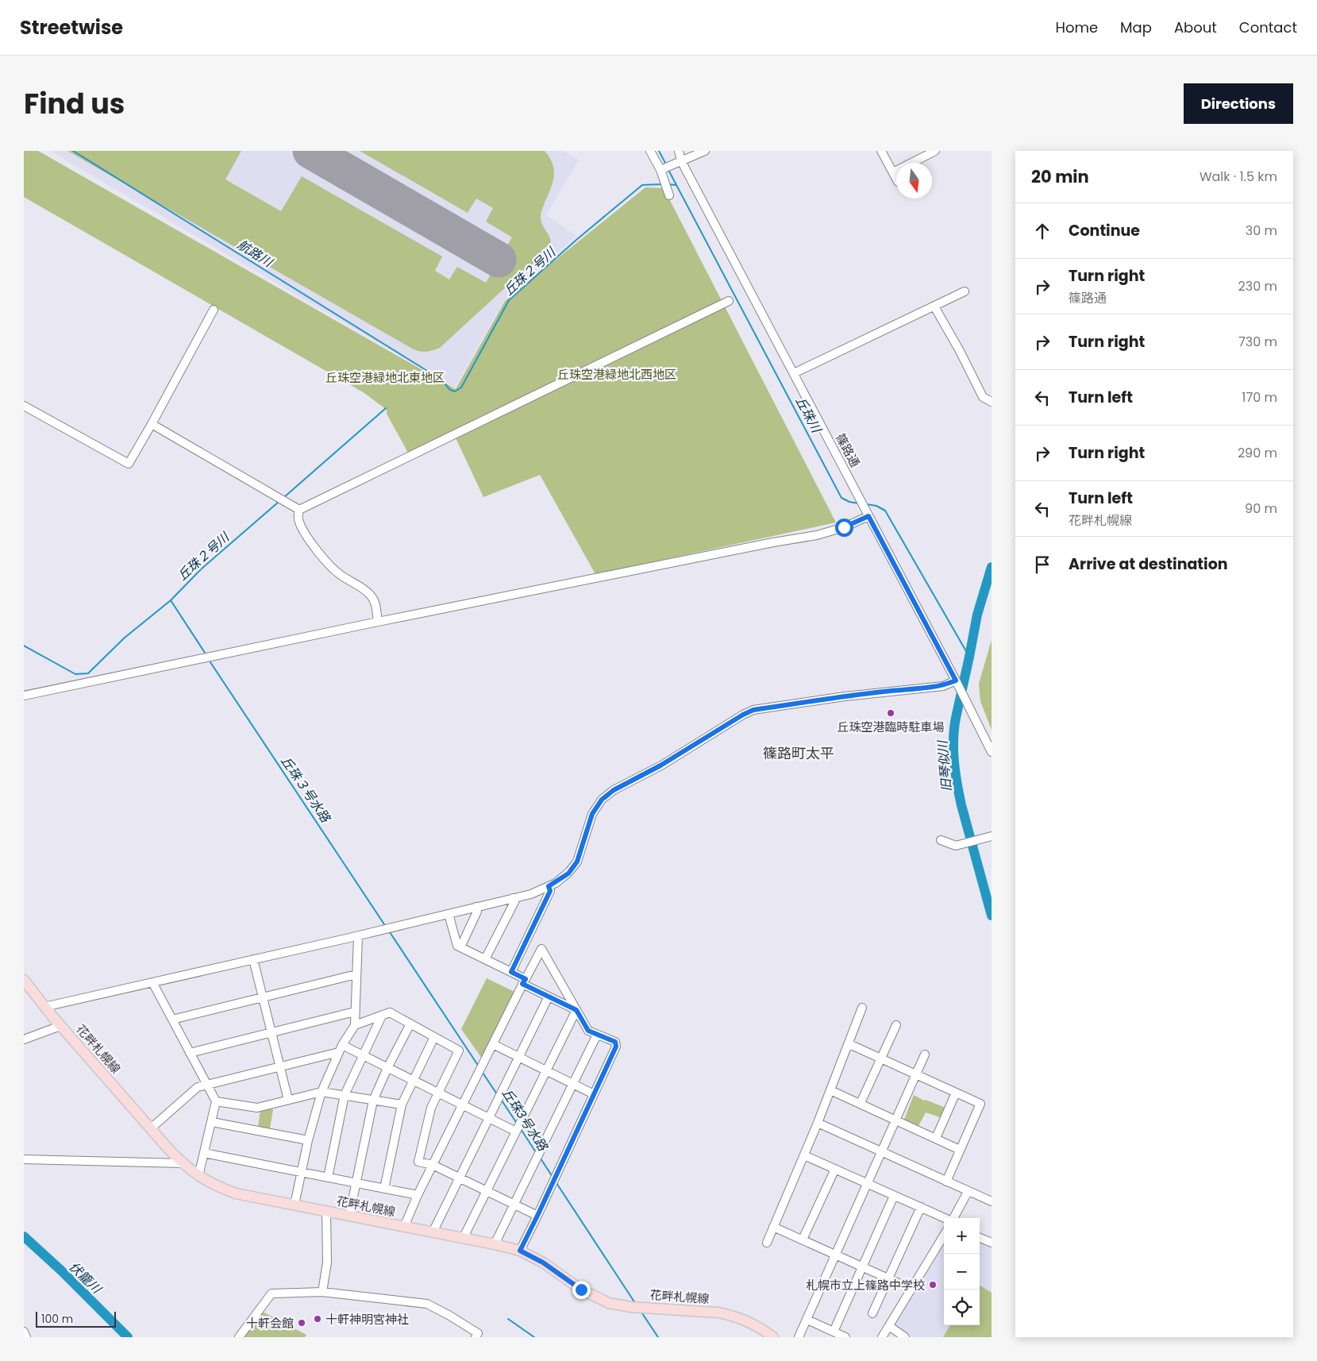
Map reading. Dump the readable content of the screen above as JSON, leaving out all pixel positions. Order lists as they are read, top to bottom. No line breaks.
{"streets":{"main road":["花畔札幌線"],"street":["篠路通"]},"districts":["篠路町太平"],"water":["航路川","丘珠２号川","丘珠川","旧琴似川","丘珠３号水路","丘珠3号水路","伏籠川"],"parks":["丘珠空港緑地北西地区","丘珠空港緑地北東地区"],"places":["丘珠空港臨時駐車場","札幌市立上篠路中学校","十軒神明宮神社","十軒会館"],"scale_bar":"100 m","north":"bottom","page":{"header":"Streetwise","nav":["Home","Map","About","Contact"],"title":"Find us","buttons":"Directions","heading":["20 min","Walk · 1.5 km"],"list":[["Continue","30 m"],["Turn right","篠路通","230 m"],["Turn right","730 m"],["Turn left","170 m"],["Turn right","290 m"],["Turn left","花畔札幌線","90 m"],"Arrive at destination"],"map_buttons":["+","−"],"scale":"100 m"}}
